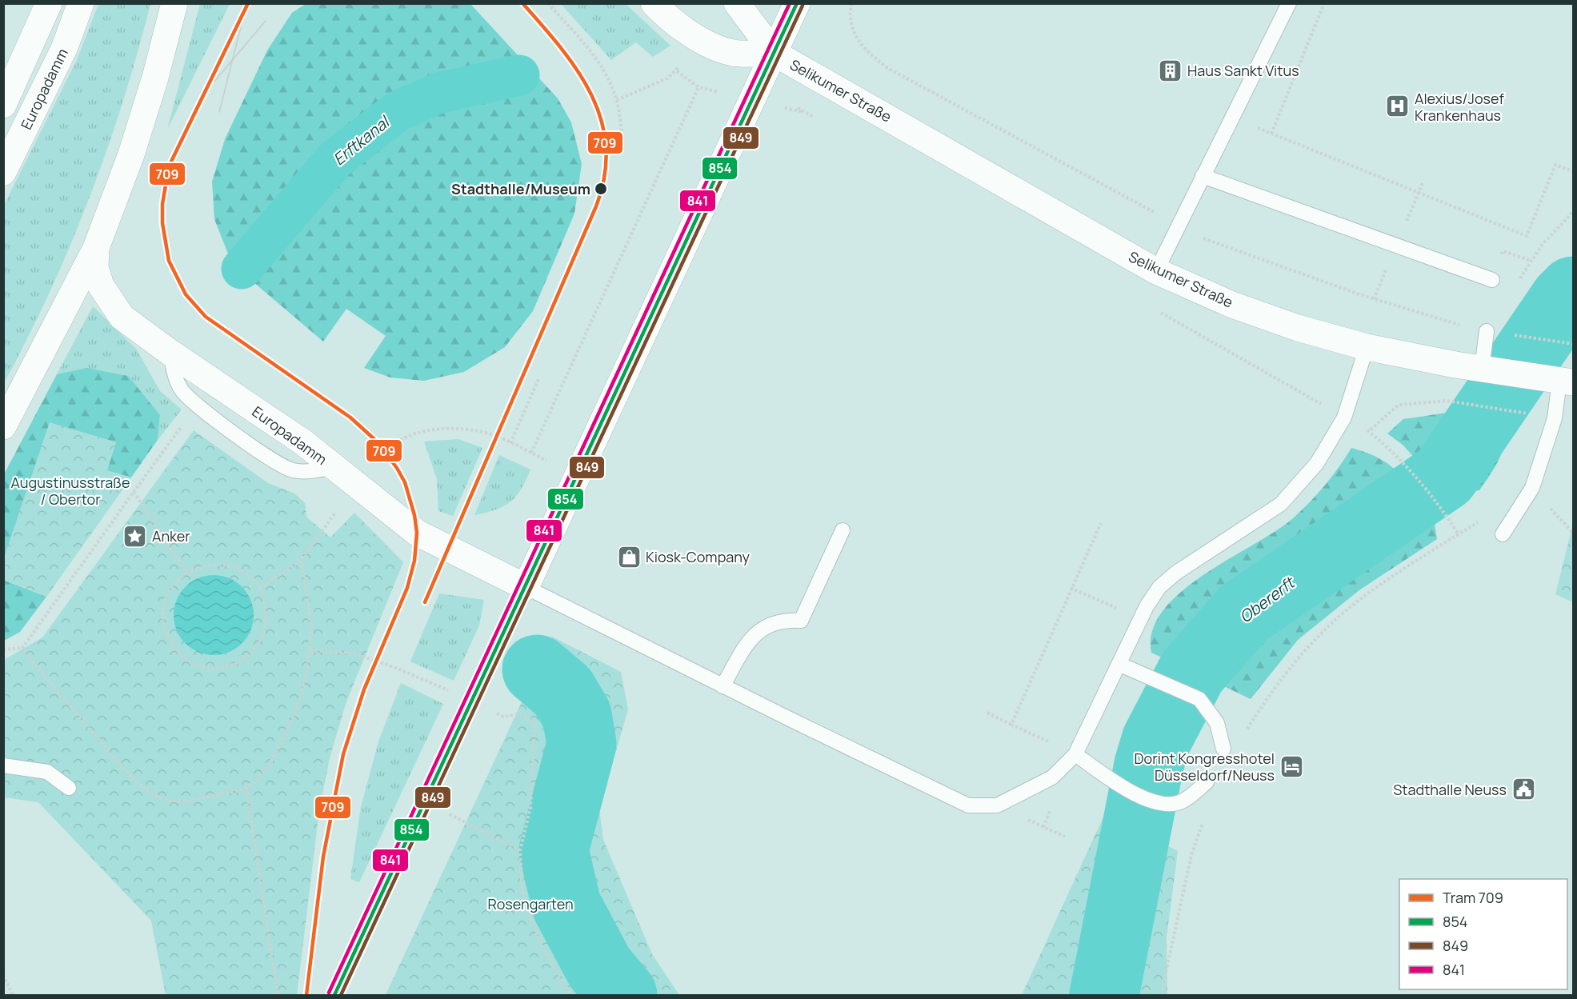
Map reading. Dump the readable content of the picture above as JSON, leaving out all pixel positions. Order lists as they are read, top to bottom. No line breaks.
{"streets":{"street":["Europadamm","Selikumer Straße"]},"water":["Erftkanal","Obererft"],"parks":["Augustinusstraße / Obertor","Rosengarten"],"places":{"building":["Haus Sankt Vitus"],"hospital":["Alexius/Josef Krankenhaus"],"other":["Stadthalle/Museum"],"place":["Anker"],"shop":["Kiosk-Company"],"hotel":["Dorint Kongresshotel Düsseldorf/Neuss"],"public building":["Stadthalle Neuss"]},"lines":["tram line 709","transit line 854","transit line 841","transit line 849"],"legend":["Tram 709","854","849","841"]}
